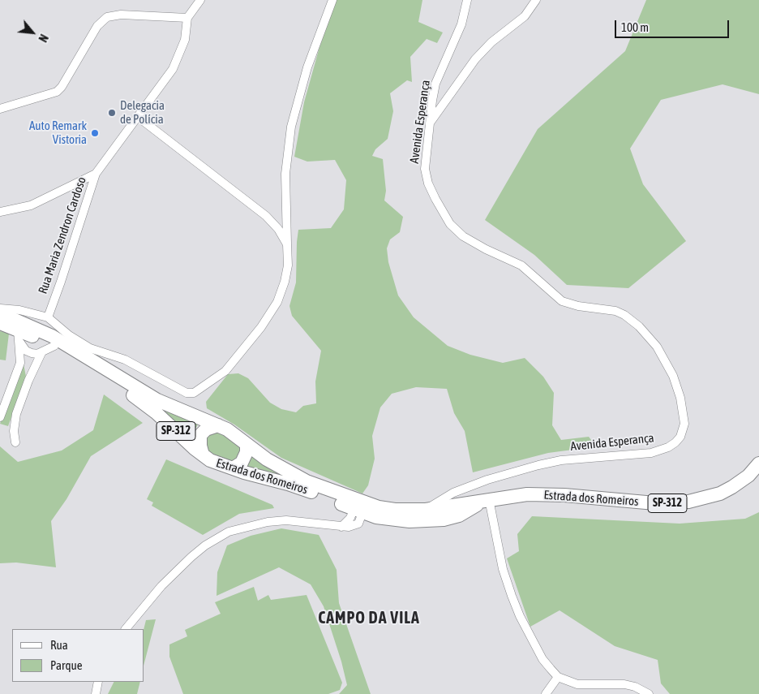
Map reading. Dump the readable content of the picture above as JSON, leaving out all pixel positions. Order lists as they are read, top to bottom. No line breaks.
{"streets":{"main road":["SP-312","Estrada dos Romeiros"],"street":["Avenida Esperança","Rua Maria Zendron Cardoso"]},"crossings":[["Avenida Esperança","Estrada dos Romeiros"]],"districts":["CAMPO DA VILA"],"places":["Delegacia de Polícia","Auto Remark Vistoria"],"legend":["Rua","Parque"],"scale_bar":"100 m","north":"bottom right"}
